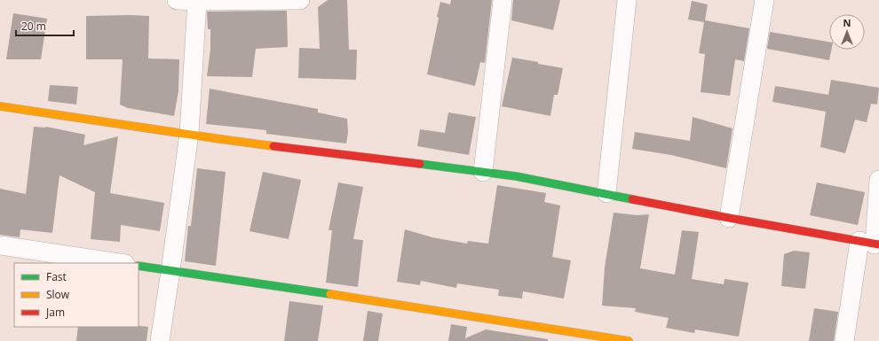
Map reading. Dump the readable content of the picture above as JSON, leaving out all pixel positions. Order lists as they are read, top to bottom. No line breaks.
{"legend":["Fast","Slow","Jam"],"scale_bar":"20 m","north":"top"}
